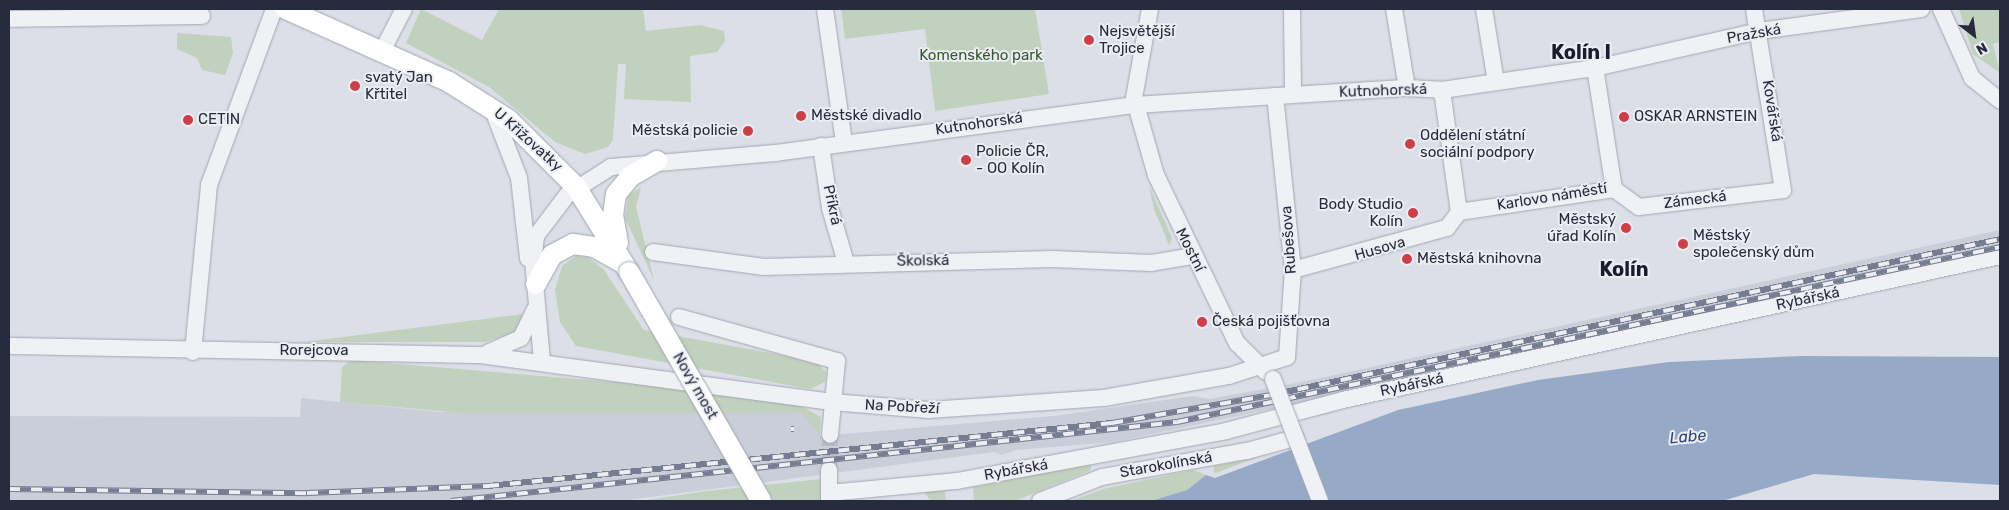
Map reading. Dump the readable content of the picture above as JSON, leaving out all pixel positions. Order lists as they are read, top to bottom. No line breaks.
{"streets":{"main road":["U Křižovatky","Nový most"],"street":["Pražská","Kutnohorská","Kovářská","Karlovo náměstí","Zámecká","Příkrá","Rubešova","Husova","Mostní","Školská","Rybářská","Rorejcova","Na Pobřeží","Starokolínská"]},"crossings":[["Pražská","Kovářská"],["Pražská","Karlovo náměstí"],["Kutnohorská","U Křižovatky"],["Kutnohorská","Příkrá"],["Kutnohorská","Rubešova"],["Kutnohorská","Mostní"],["Kovářská","Zámecká"],["U Křižovatky","Nový most"],["Karlovo náměstí","Zámecká"],["Karlovo náměstí","Husova"],["Příkrá","Školská"],["Rubešova","Husova"],["Rubešova","Mostní"],["Rubešova","Na Pobřeží"],["Mostní","Školská"],["Mostní","Na Pobřeží"],["Rorejcova","Na Pobřeží"]],"districts":["Kolín I","Kolín"],"water":["Labe"],"parks":["Komenského park"],"places":["Nejsvětější Trojice","svatý Jan Křtitel","Městské divadlo","OSKAR ARNSTEIN","CETIN","Městská policie","Oddělení státní sociální podpory","Policie ČR, - OO Kolín","Body Studio Kolín","Městský úřad Kolín","Městský společenský dům","Městská knihovna","Česká pojišťovna"],"north":"bottom right"}
